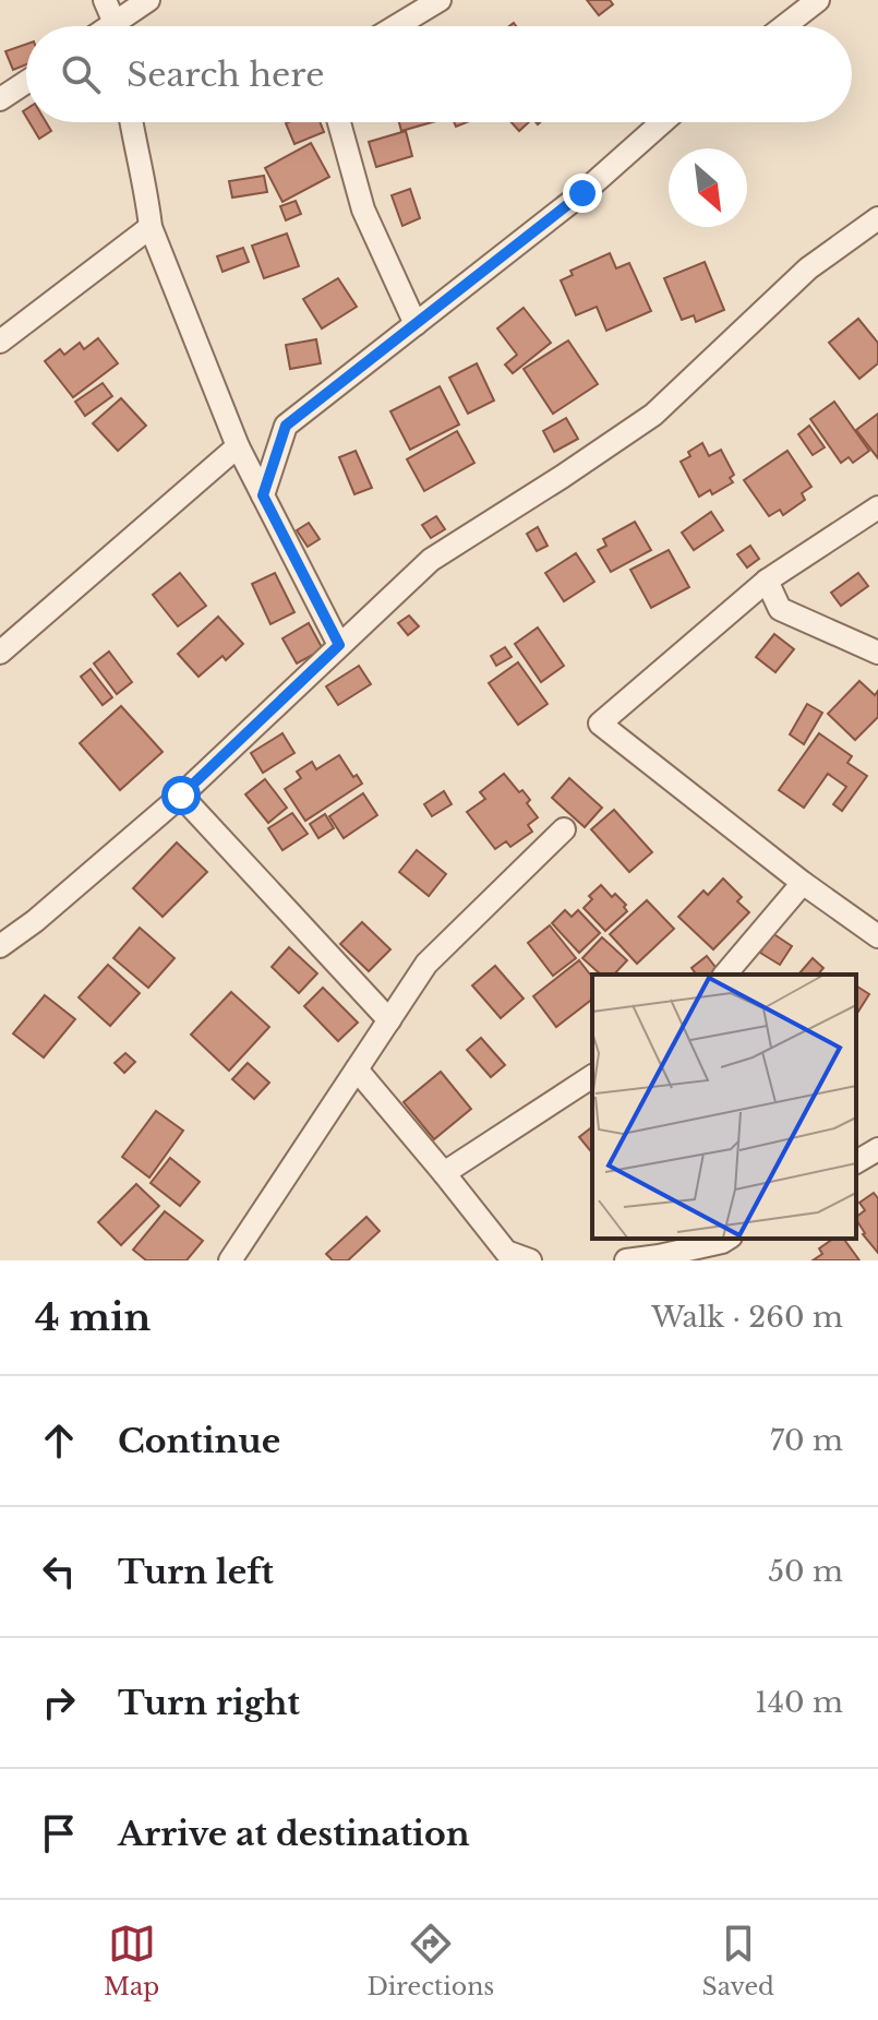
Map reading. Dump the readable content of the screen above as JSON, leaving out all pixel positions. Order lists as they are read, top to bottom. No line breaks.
{"north":"bottom right","page":{"search":"Search here","heading":["4 min","Walk · 260 m"],"list":[["Continue","70 m"],["Turn left","50 m"],["Turn right","140 m"],"Arrive at destination"],"nav":["Map","Directions","Saved"]}}
